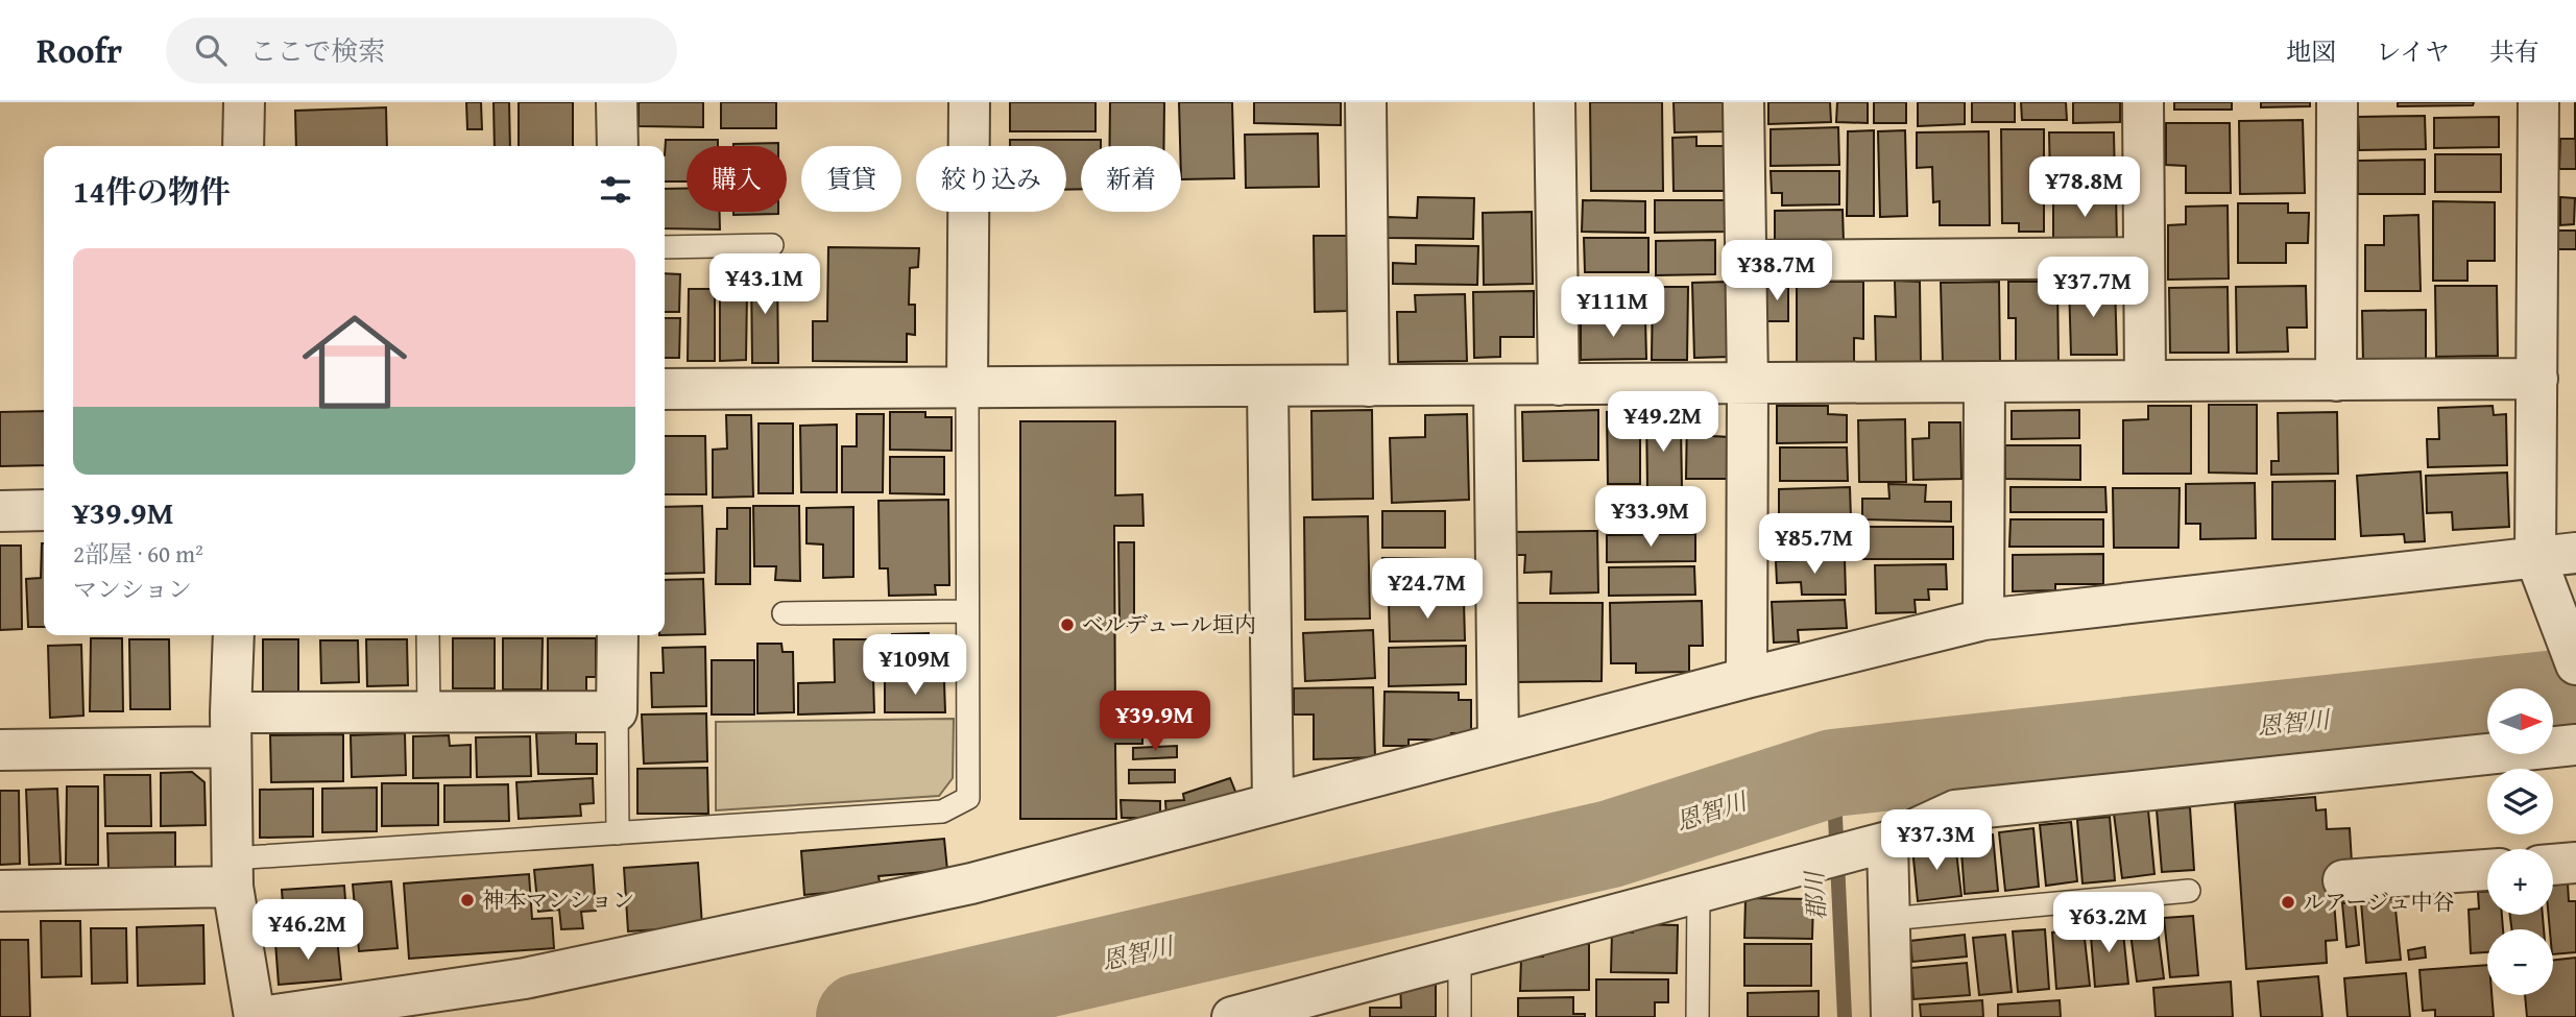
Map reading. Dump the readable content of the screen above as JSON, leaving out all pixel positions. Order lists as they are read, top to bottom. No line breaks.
{"water":["恩智川","郡川"],"places":["ベルデュール垣内","神本マンション","ルアージュ中谷"],"north":"right","page":{"header":"Roofr","search":"ここで検索","nav":["地図","レイヤ","共有"],"chip":["購入","賃貸","絞り込み","新着"],"heading":"14件の物件","price":["¥78.8M","¥38.7M","¥43.1M","¥37.7M","¥111M","¥49.2M","¥33.9M","¥85.7M","¥24.7M","¥109M","¥39.9M","¥37.3M","¥63.2M","¥46.2M"],"list":[{"name":"¥39.9M","note":"2部屋 · 60 m² · マンション"}],"map_buttons":["+","−"]}}
